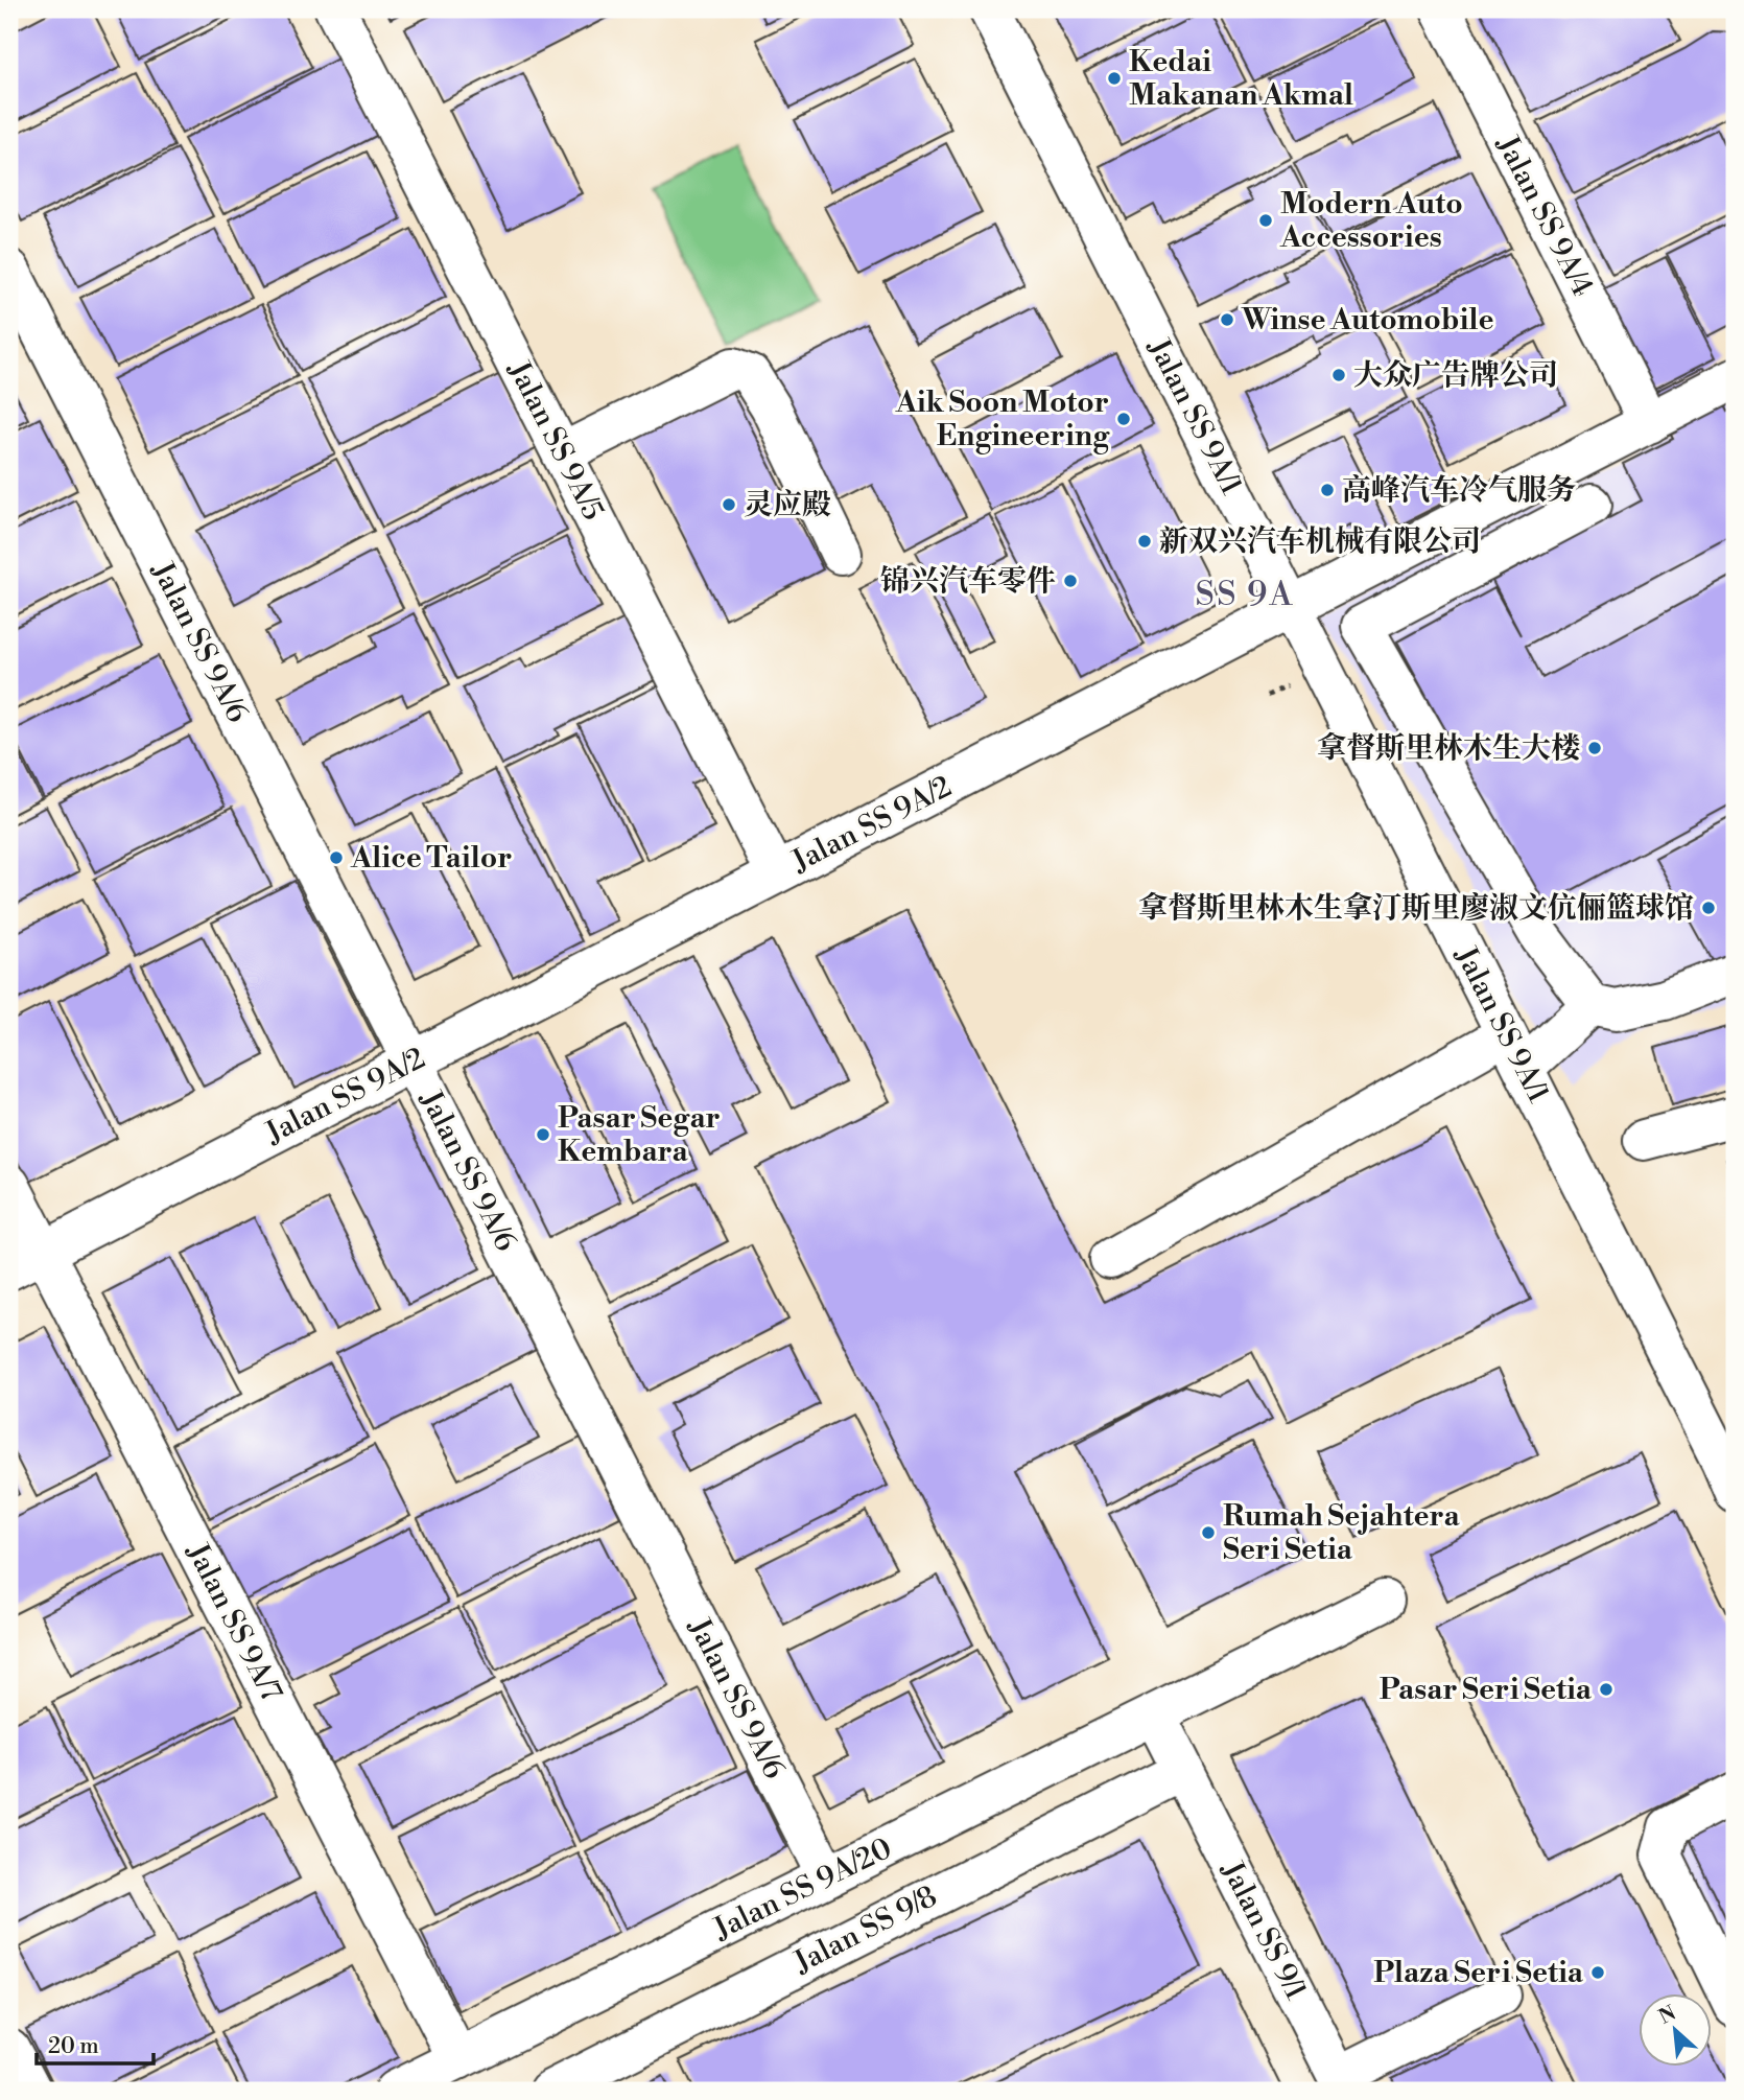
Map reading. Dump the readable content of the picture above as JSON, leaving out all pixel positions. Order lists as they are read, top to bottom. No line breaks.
{"streets":{"street":["Jalan SS 9A/4","Jalan SS 9A/1","Jalan SS 9A/5","Jalan SS 9A/6","Jalan SS 9A/2","Jalan SS 9A/7","Jalan SS 9A/20","Jalan SS 9/8","Jalan SS 9/1"]},"crossings":[["Jalan SS 9A/4","Jalan SS 9A/2"],["Jalan SS 9A/1","Jalan SS 9A/2"],["Jalan SS 9A/5","Jalan SS 9A/2"],["Jalan SS 9A/6","Jalan SS 9A/2"],["Jalan SS 9A/6","Jalan SS 9A/20"],["Jalan SS 9A/2","Jalan SS 9A/7"],["Jalan SS 9A/7","Jalan SS 9A/20"],["Jalan SS 9/8","Jalan SS 9/1"]],"districts":["SS 9A"],"places":["Kedai Makanan Akmal","Modern Auto Accessories","Winse Automobile","大众广告牌公司","Aik Soon Motor Engineering","高峰汽车冷气服务","灵应殿","新双兴汽车机械有限公司","锦兴汽车零件","拿督斯里林木生大楼","Alice Tailor","拿督斯里林木生拿汀斯里廖淑文伉俪篮球馆","Pasar Segar Kembara","Rumah Sejahtera Seri Setia","Pasar Seri Setia","Plaza Seri Setia"],"scale_bar":"20 m","north":"top left"}
